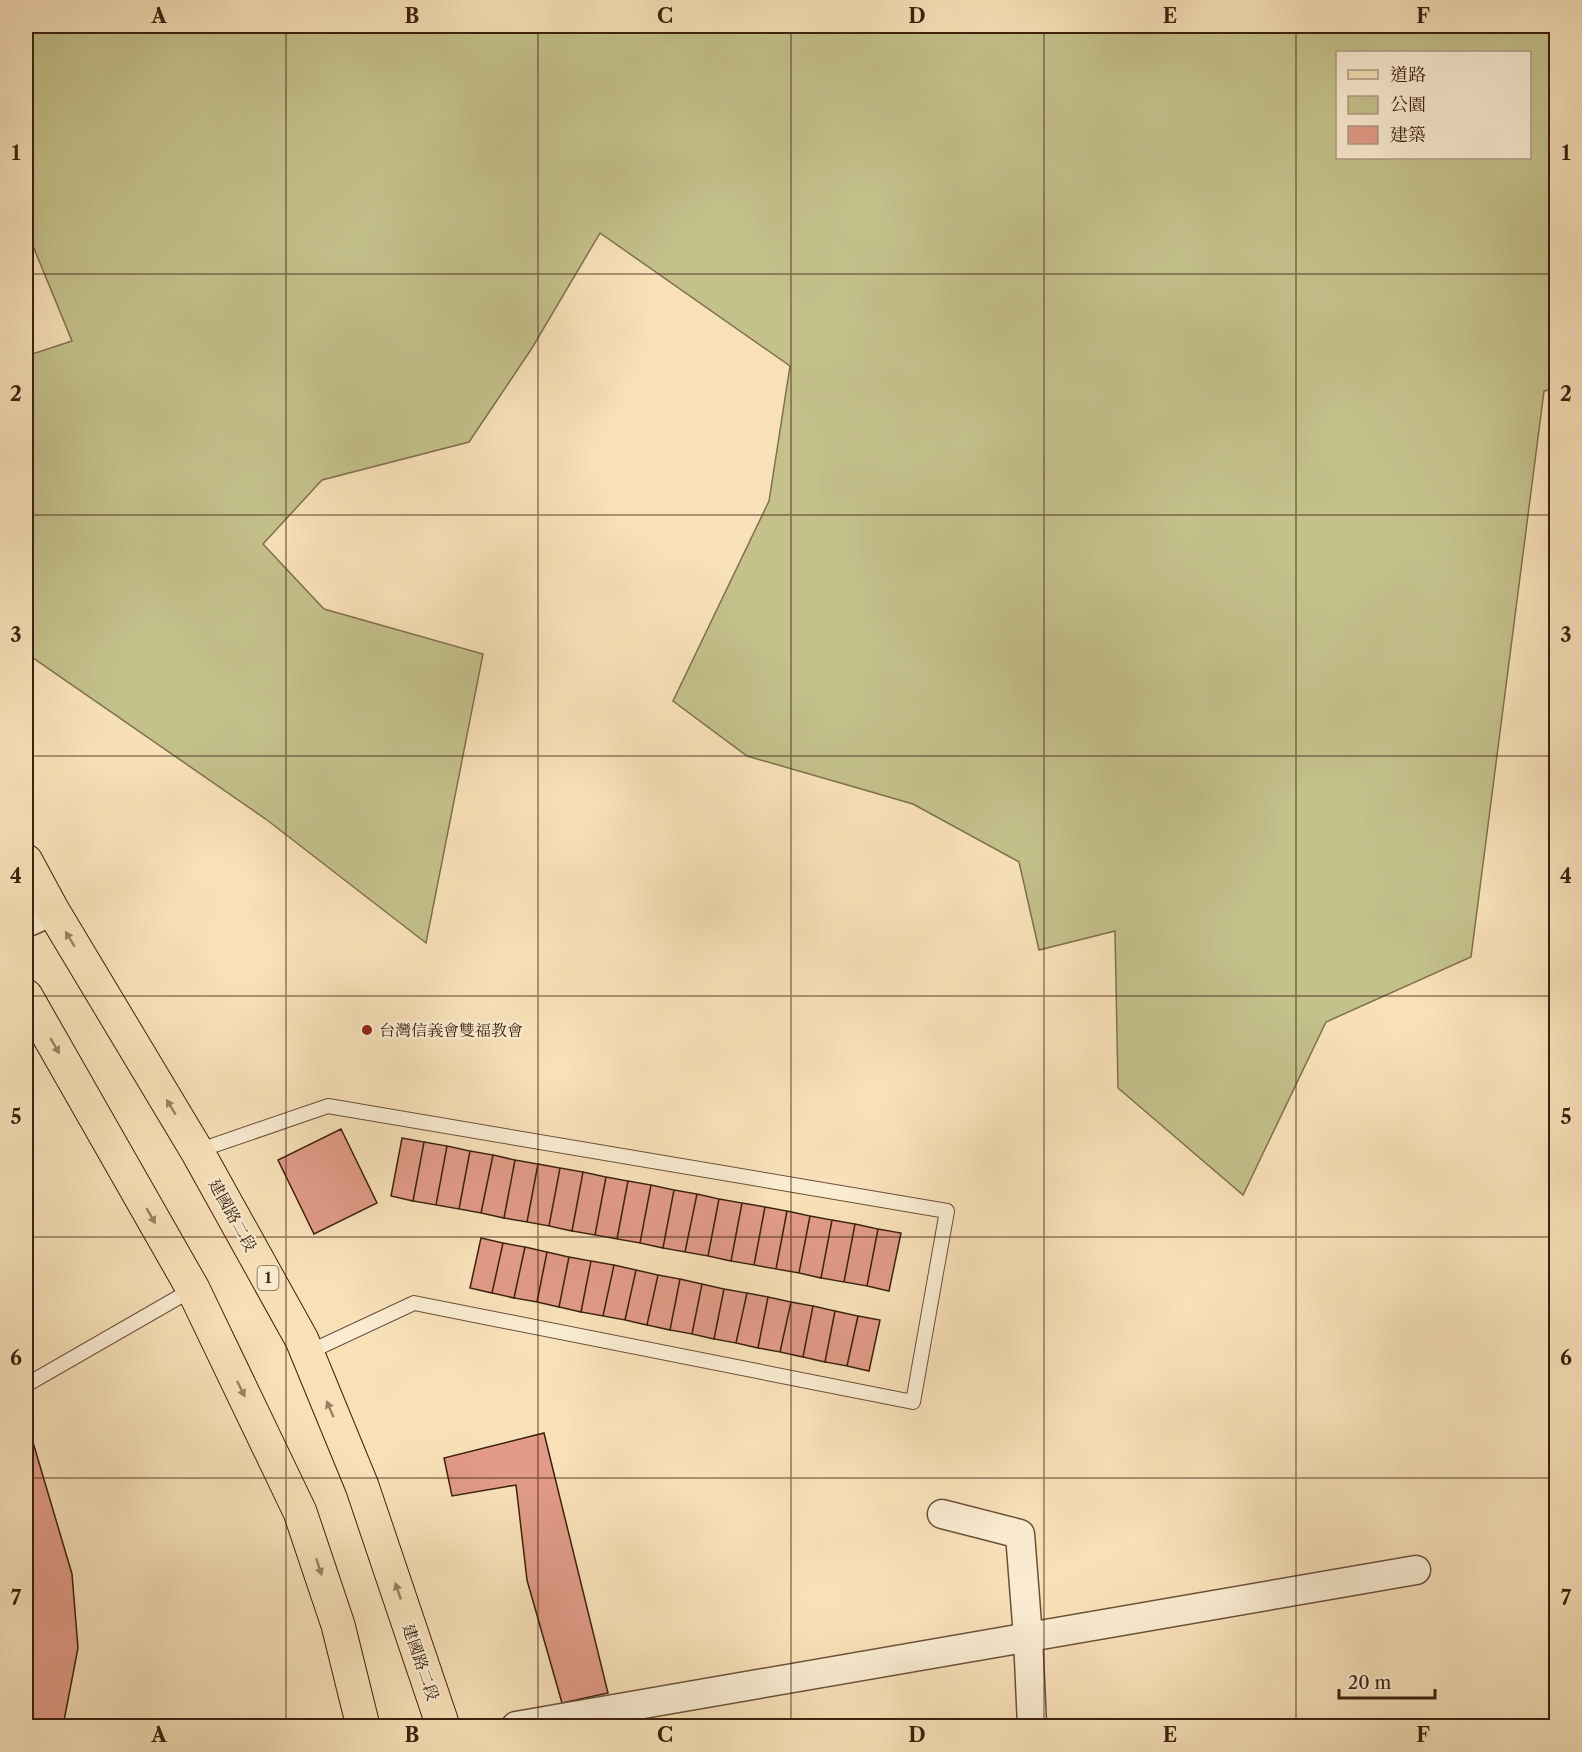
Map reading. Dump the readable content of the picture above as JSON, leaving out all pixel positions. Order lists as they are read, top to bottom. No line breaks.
{"streets":{"main road":["建國路二段","1"]},"places":["台灣信義會雙福教會"],"legend":["道路","公園","建築"],"scale_bar":"20 m","grid":{"columns":["A","B","C","D","E","F"],"rows":["1","2","3","4","5","6","7"]}}
